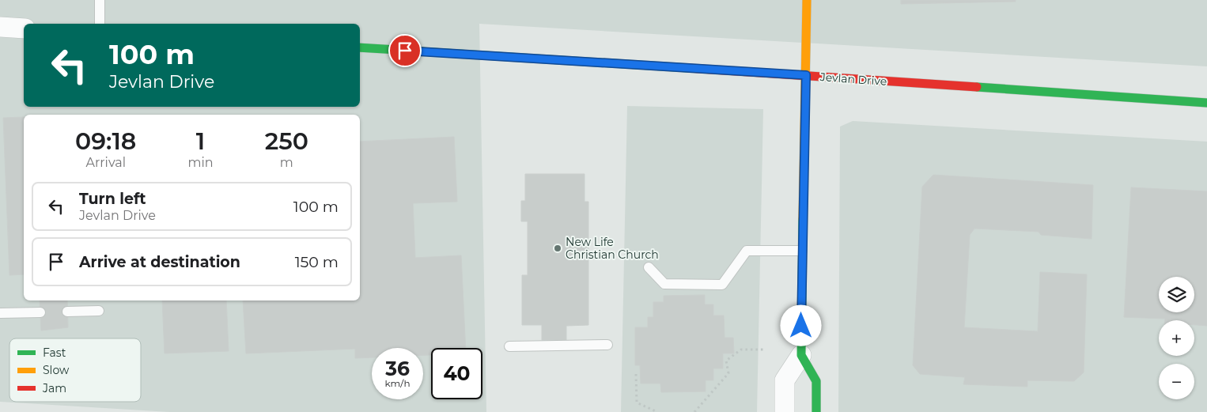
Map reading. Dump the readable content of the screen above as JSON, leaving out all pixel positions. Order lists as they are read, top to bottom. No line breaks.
{"streets":{"street":["Jevlan Drive"]},"places":["New Life Christian Church"],"legend":["Fast","Slow","Jam"],"page":{"turn":["100 m","Jevlan Drive"],"eta":["09:18","Arrival","1","min","250","m"],"list":[{"name":"Turn left","note":"Jevlan Drive","value":"100 m"},{"name":"Arrive at destination","value":"150 m"}],"map_buttons":["+","−"],"speed":"36 km/h","limit":"40"}}
